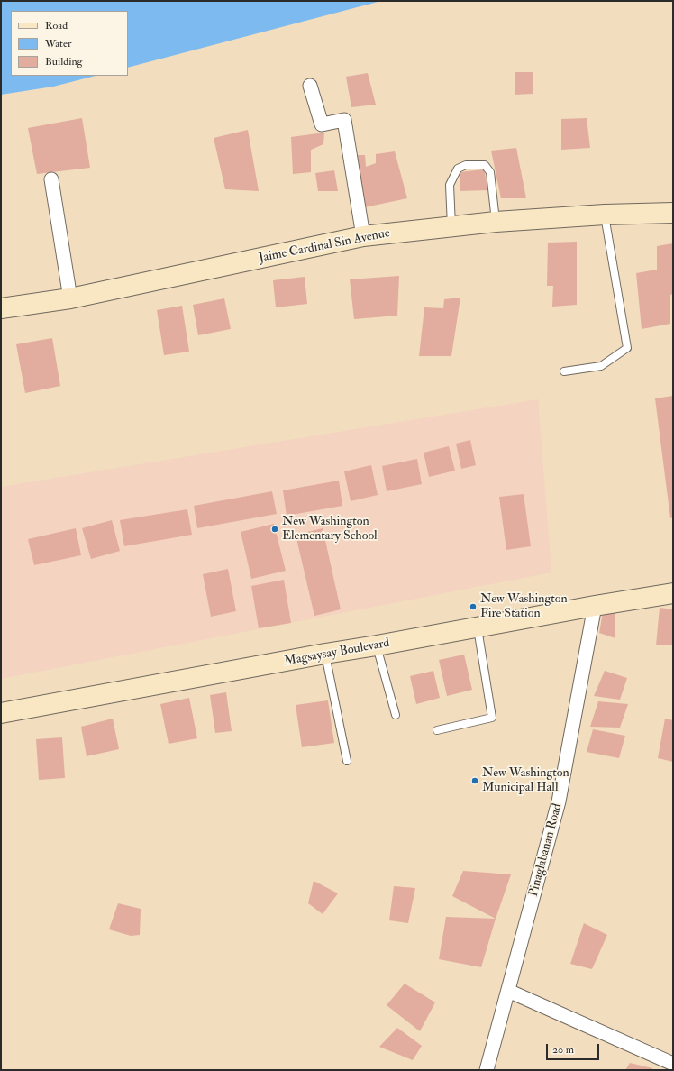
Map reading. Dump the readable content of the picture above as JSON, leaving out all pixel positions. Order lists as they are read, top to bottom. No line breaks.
{"streets":{"main road":["Jaime Cardinal Sin Avenue","Magsaysay Boulevard"],"street":["Pinaglabanan Road"]},"crossings":[["Magsaysay Boulevard","Pinaglabanan Road"]],"places":["New Washington Elementary School","New Washington Fire Station","New Washington Municipal Hall"],"legend":["Road","Water","Building"],"scale_bar":"20 m"}
